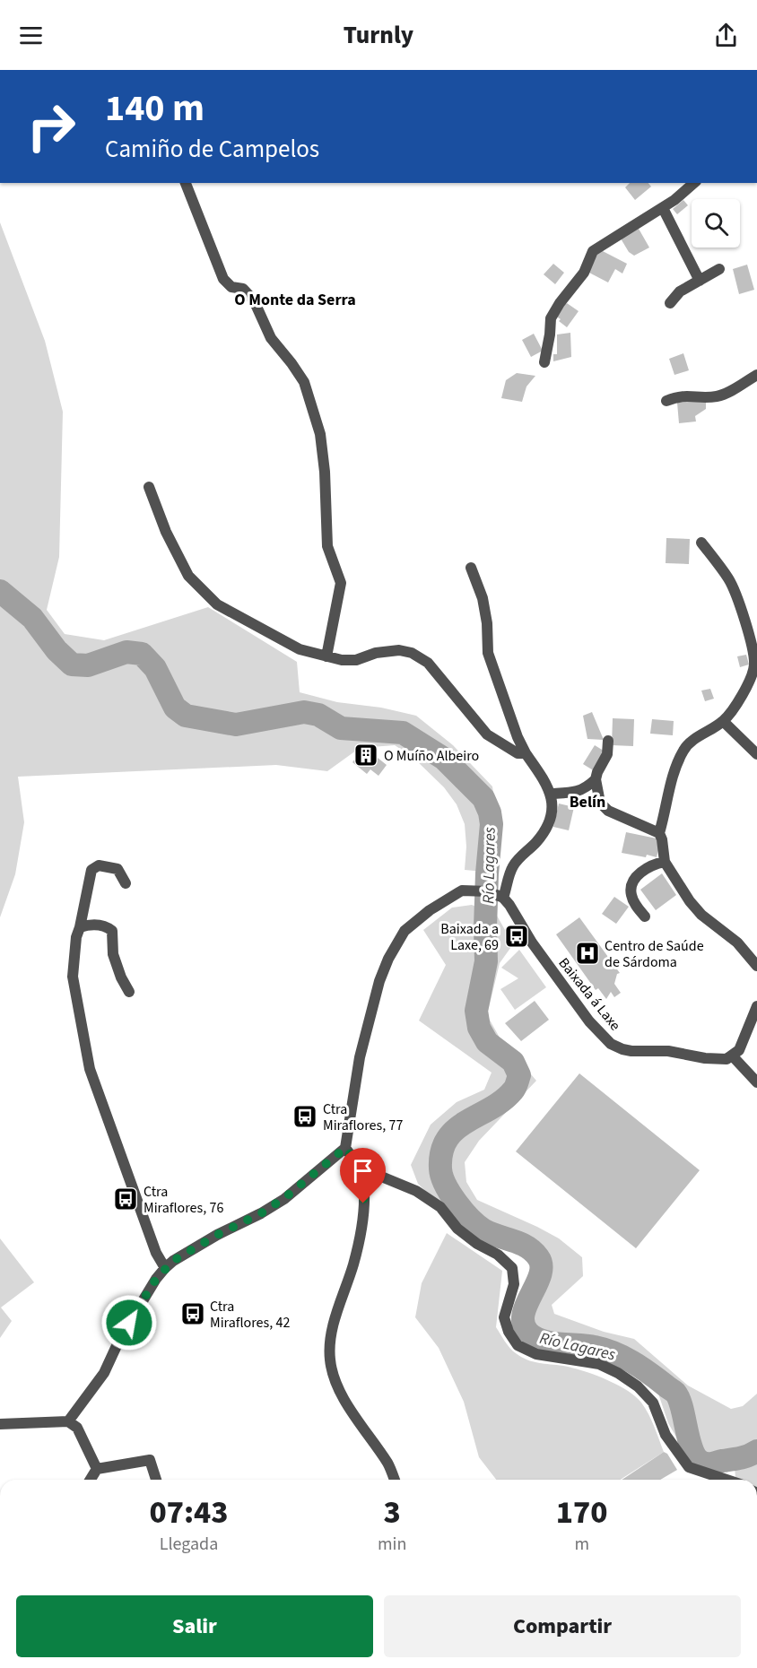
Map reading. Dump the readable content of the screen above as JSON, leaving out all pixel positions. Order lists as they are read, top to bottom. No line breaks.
{"streets":{"street":["Baixada á Laxe"]},"districts":["O Monte da Serra","Belín"],"water":["Río Lagares"],"places":{"building":["O Muíño Albeiro"],"bus stop":["Baixada a Laxe, 69","Ctra Miraflores, 77","Ctra Miraflores, 76","Ctra Miraflores, 42"],"hospital":["Centro de Saúde de Sárdoma"]},"page":{"header":"Turnly","turn":["140 m","Camiño de Campelos"],"eta":["07:43","Llegada","3","min","170","m"],"buttons":["Salir","Compartir"]}}
